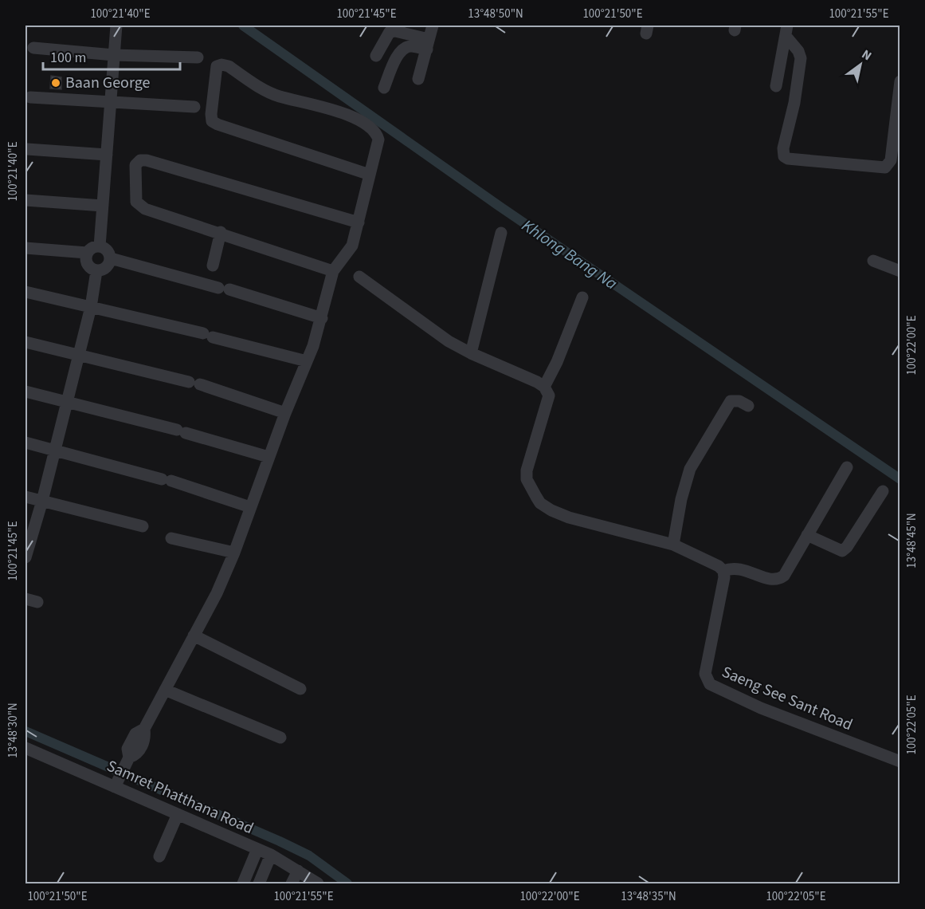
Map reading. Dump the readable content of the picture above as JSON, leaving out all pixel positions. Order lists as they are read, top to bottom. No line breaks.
{"streets":{"street":["Saeng See Sant Road","Samret Phatthana Road"]},"water":["Khlong Bang Na"],"places":["Baan George"],"scale_bar":"100 m","north":"top right","coordinates":["100°21'40\"E","100°21'45\"E","13°48'50\"N","100°21'50\"E","100°21'55\"E","100°22'00\"E","13°48'45\"N","100°22'05\"E","13°48'30\"N","13°48'35\"N"]}
